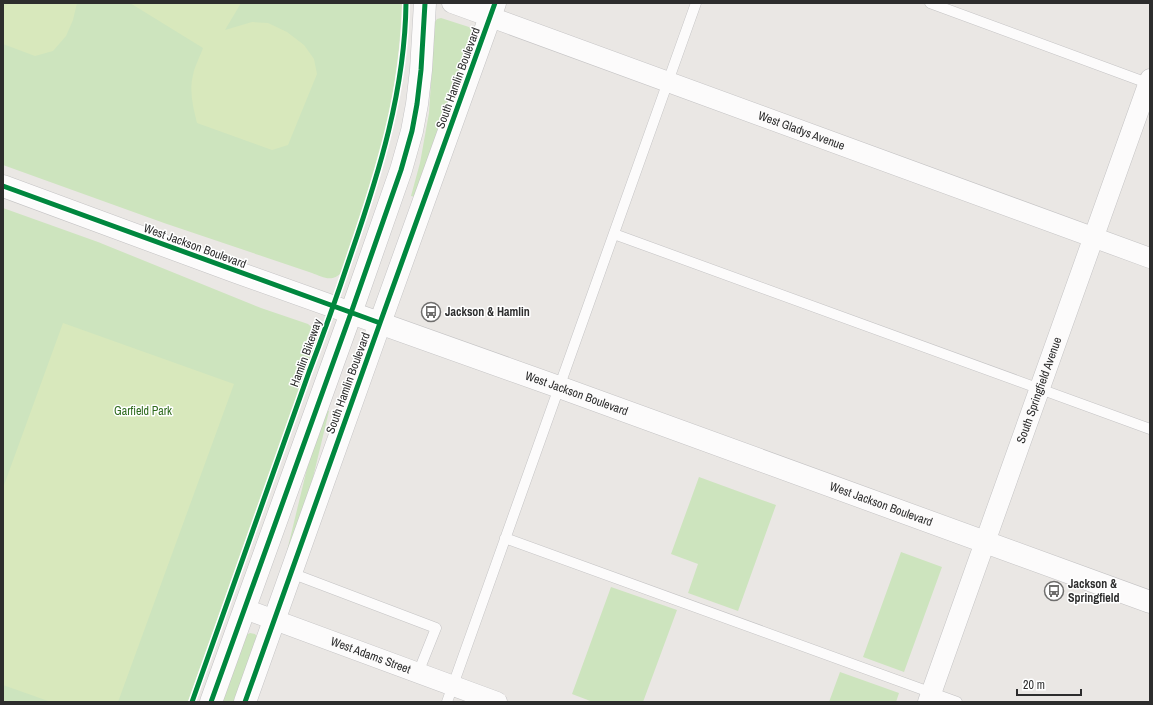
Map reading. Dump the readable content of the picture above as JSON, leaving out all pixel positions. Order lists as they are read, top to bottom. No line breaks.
{"streets":{"street":["South Hamlin Boulevard","West Gladys Avenue","West Jackson Boulevard","South Springfield Avenue","West Adams Street"],"cycle path":["Hamlin Bikeway"]},"crossings":[["South Hamlin Boulevard","West Gladys Avenue"],["South Hamlin Boulevard","West Jackson Boulevard"],["South Hamlin Boulevard","West Adams Street"],["West Gladys Avenue","South Springfield Avenue"],["West Jackson Boulevard","South Springfield Avenue"]],"parks":["Garfield Park"],"places":{"bus stop":["Jackson & Hamlin","Jackson & Springfield"]},"scale_bar":"20 m"}
